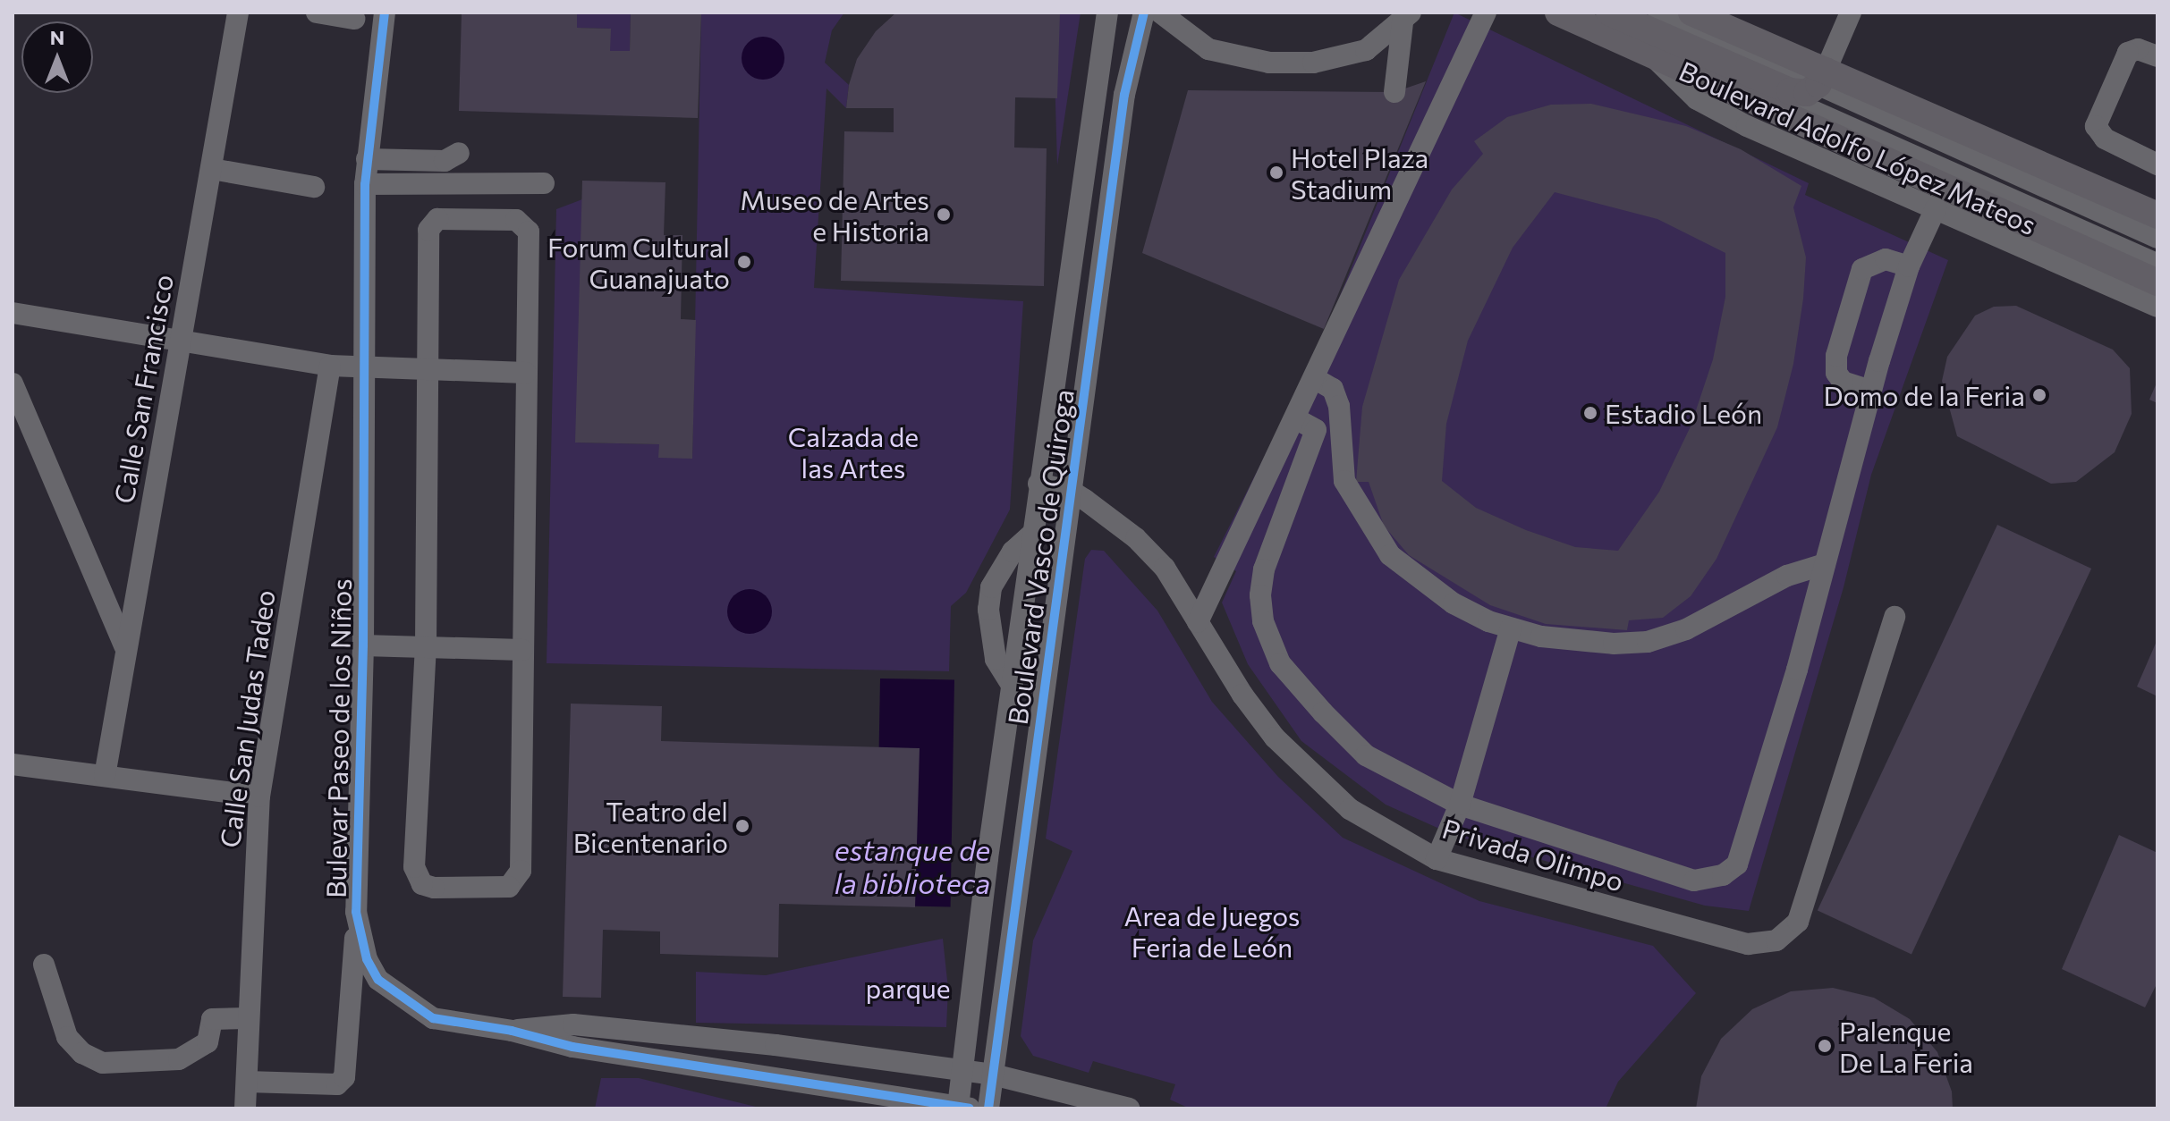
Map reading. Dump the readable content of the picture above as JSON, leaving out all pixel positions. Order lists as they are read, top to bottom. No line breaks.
{"streets":{"main road":["Boulevard Adolfo López Mateos"],"street":["Calle San Francisco","Boulevard Vasco de Quiroga","Calle San Judas Tadeo","Bulevar Paseo de los Niños","Privada Olimpo"]},"crossings":[["Boulevard Vasco de Quiroga","Bulevar Paseo de los Niños"],["Boulevard Vasco de Quiroga","Privada Olimpo"]],"water":["estanque de la biblioteca"],"parks":["Calzada de las Artes","Area de Juegos Feria de León","parque"],"places":["Hotel Plaza Stadium","Museo de Artes e Historia","Forum Cultural Guanajuato","Domo de la Feria","Estadio León","Teatro del Bicentenario","Palenque De La Feria"],"north":"top"}
